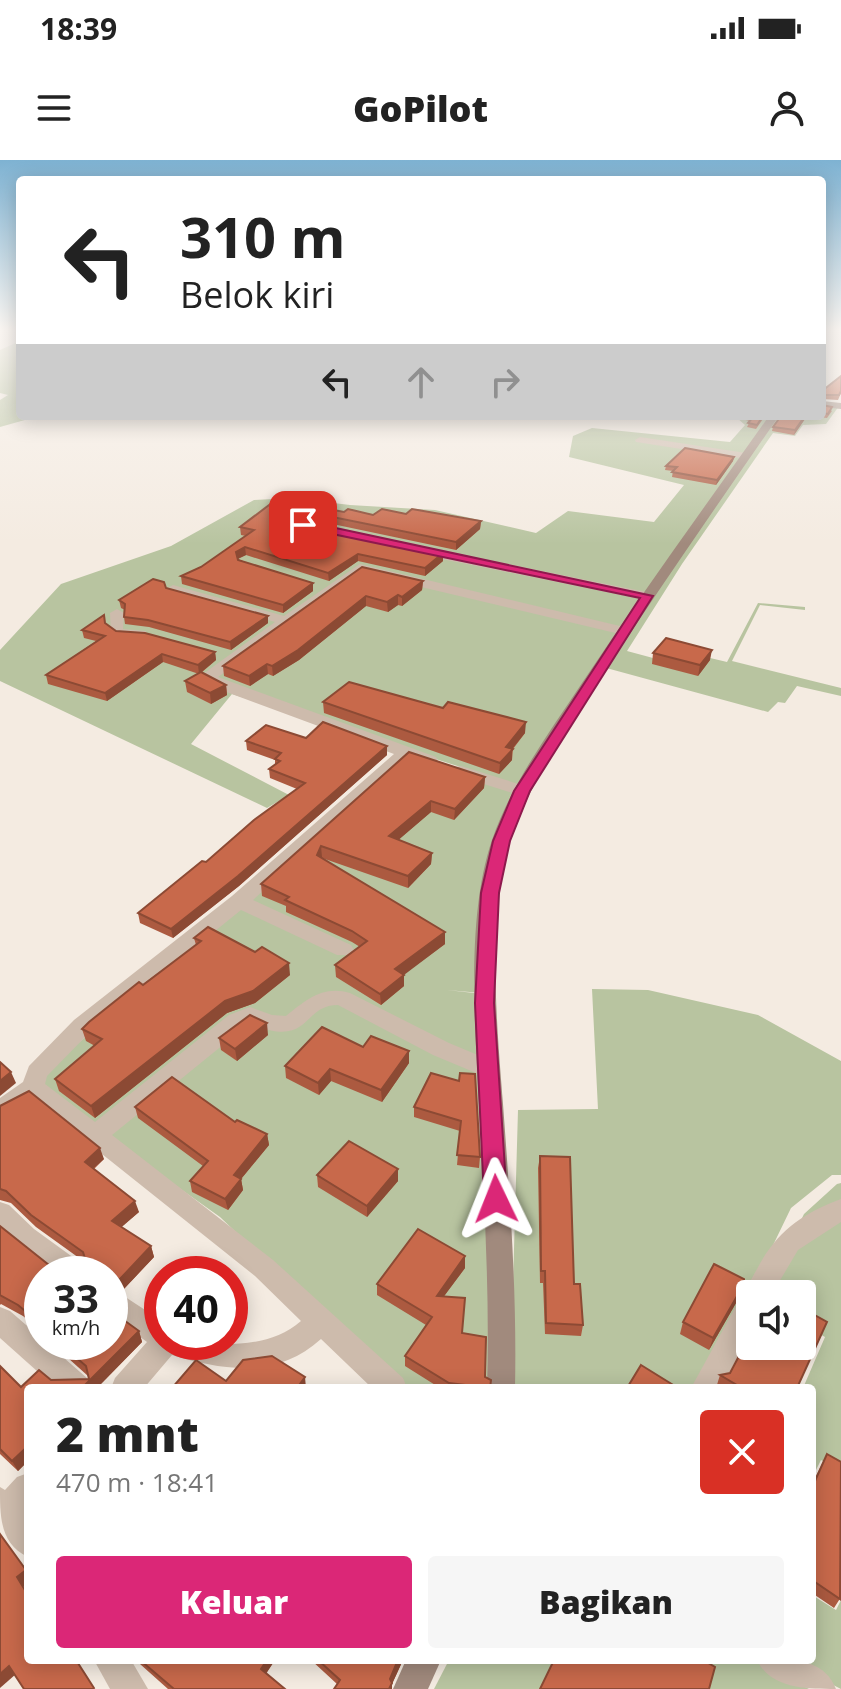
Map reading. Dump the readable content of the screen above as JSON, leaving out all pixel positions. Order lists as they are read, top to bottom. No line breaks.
{"page":{"status":"18:39","header":"GoPilot","turn":["310 m","Belok kiri"],"speed":"33 km/h","limit":"40","heading":["2 mnt","470 m · 18:41"],"buttons":["Keluar","Bagikan"]}}
